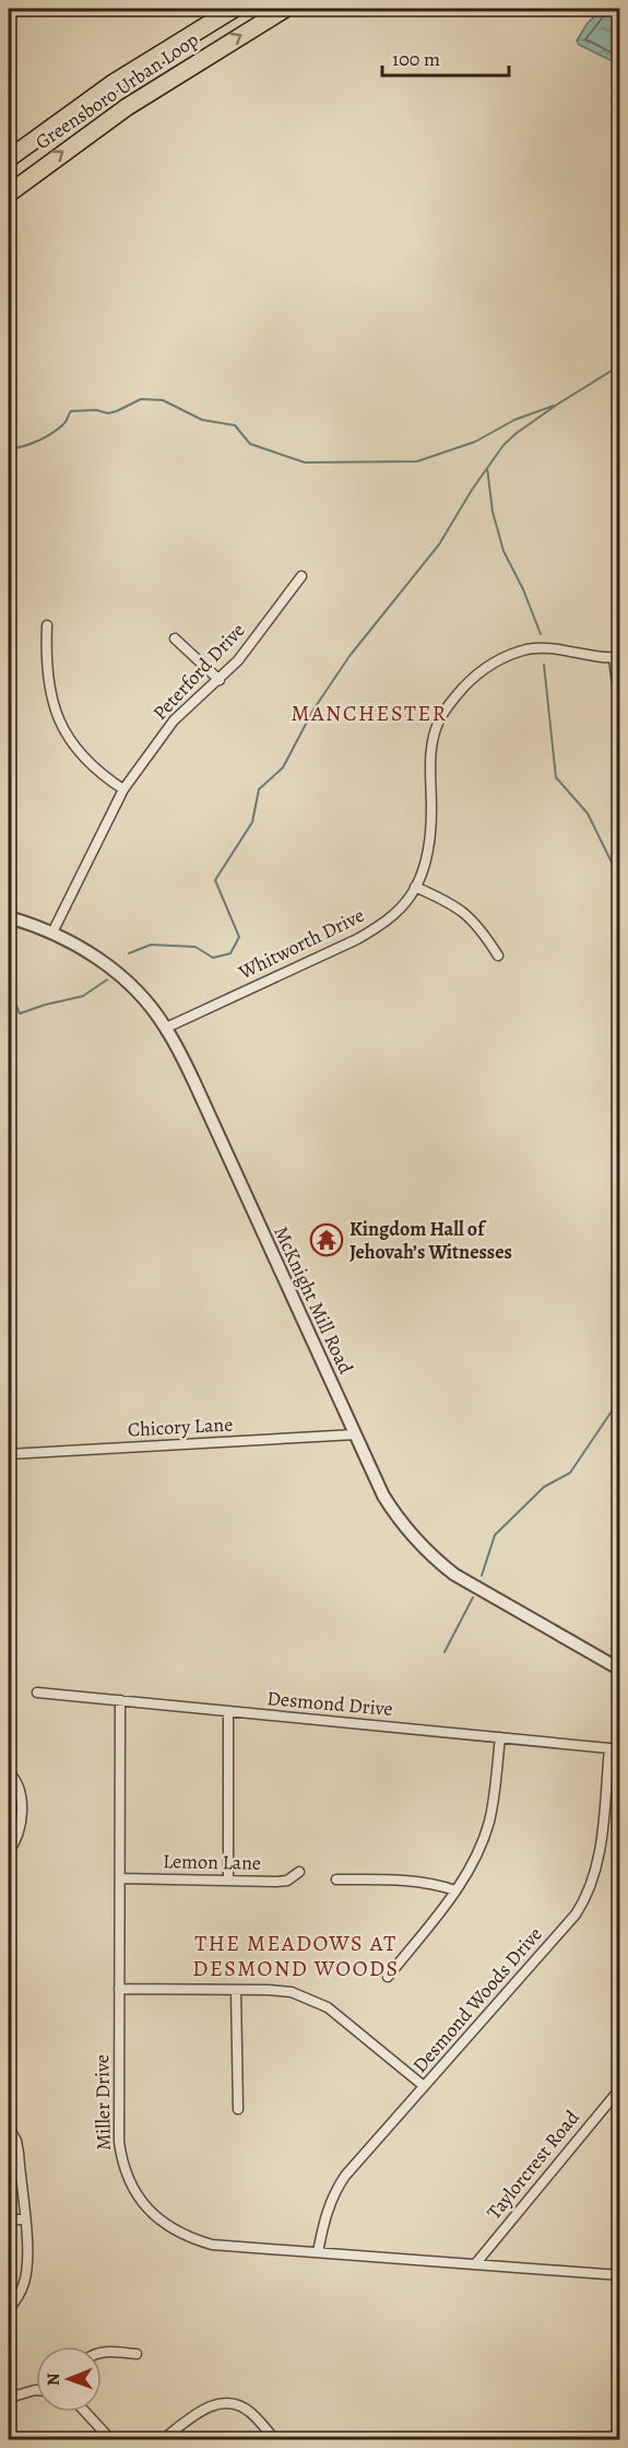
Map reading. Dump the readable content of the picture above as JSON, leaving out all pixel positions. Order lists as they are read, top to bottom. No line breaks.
{"streets":{"highway":["Greensboro Urban Loop"],"street":["Peterford Drive","Whitworth Drive","McKnight Mill Road","Chicory Lane","Desmond Drive","Lemon Lane","Desmond Woods Drive","Miller Drive","Taylorcrest Road"]},"crossings":[["Peterford Drive","McKnight Mill Road"],["Whitworth Drive","McKnight Mill Road"],["McKnight Mill Road","Chicory Lane"],["Desmond Drive","Desmond Woods Drive"],["Desmond Drive","Miller Drive"],["Lemon Lane","Miller Drive"],["Desmond Woods Drive","Miller Drive"],["Miller Drive","Taylorcrest Road"]],"districts":["MANCHESTER","THE MEADOWS AT DESMOND WOODS"],"places":{"temple":["Kingdom Hall of Jehovah’s Witnesses"]},"scale_bar":"100 m","north":"left"}
